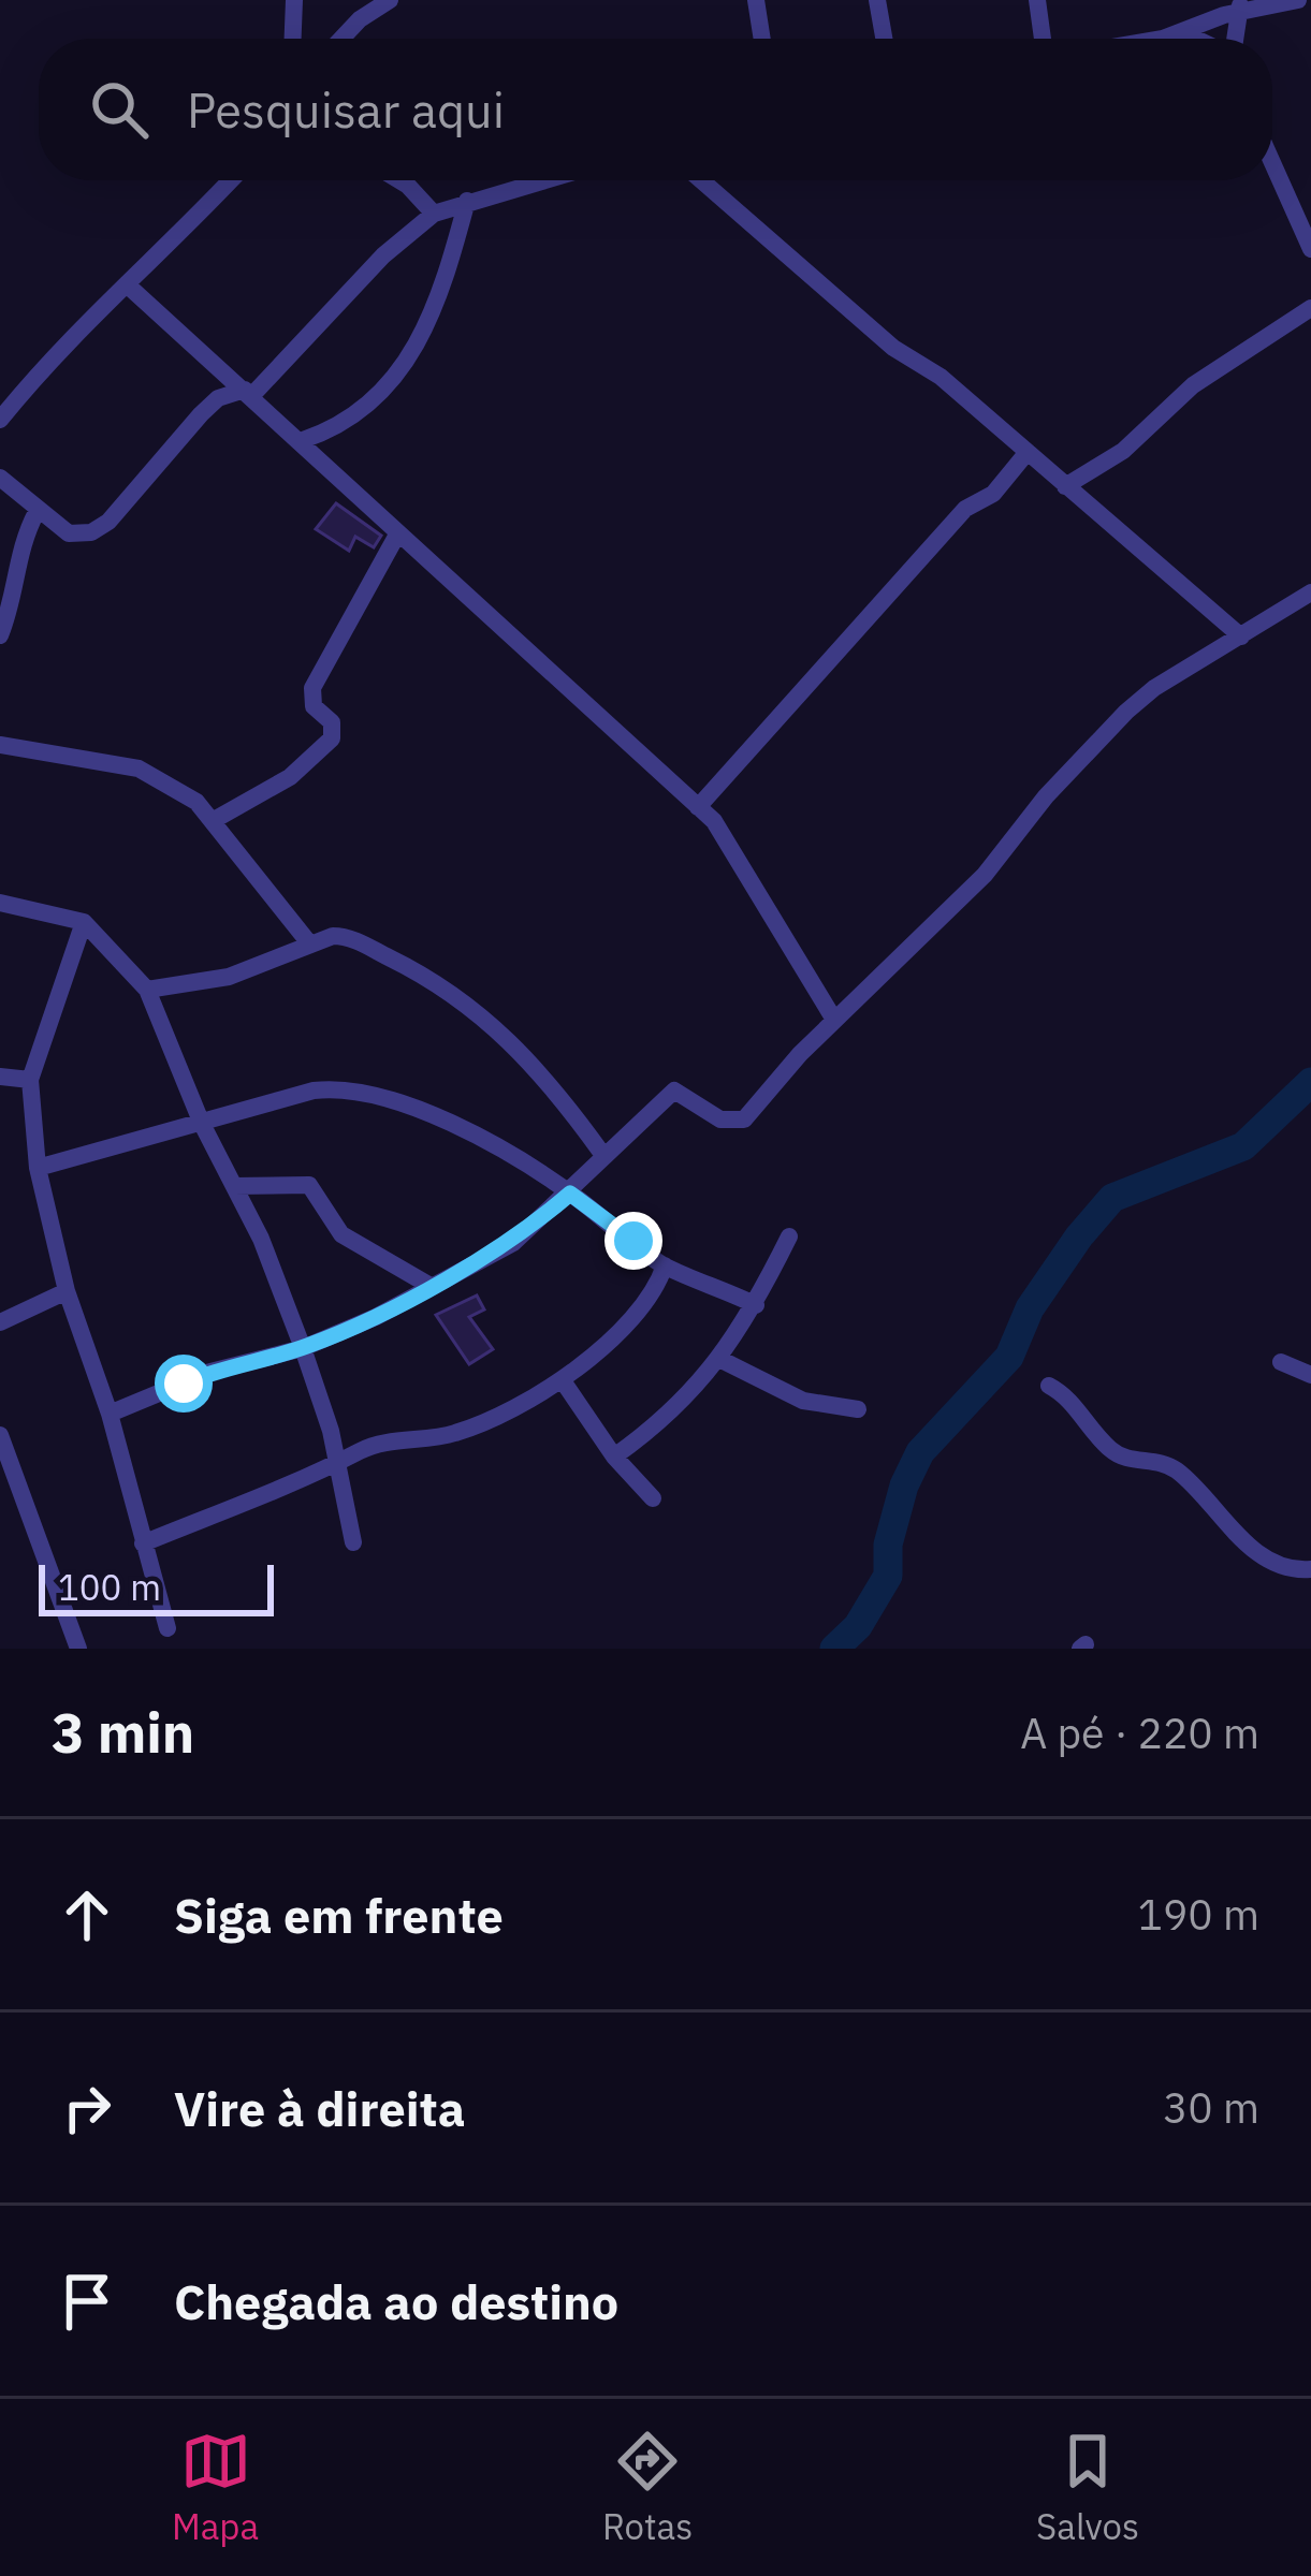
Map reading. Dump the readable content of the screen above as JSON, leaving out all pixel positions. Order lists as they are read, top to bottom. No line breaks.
{"scale_bar":"100 m","page":{"search":"Pesquisar aqui","scale":"100 m","heading":["3 min","A pé · 220 m"],"list":[["Siga em frente","190 m"],["Vire à direita","30 m"],"Chegada ao destino"],"nav":["Mapa","Rotas","Salvos"]}}
